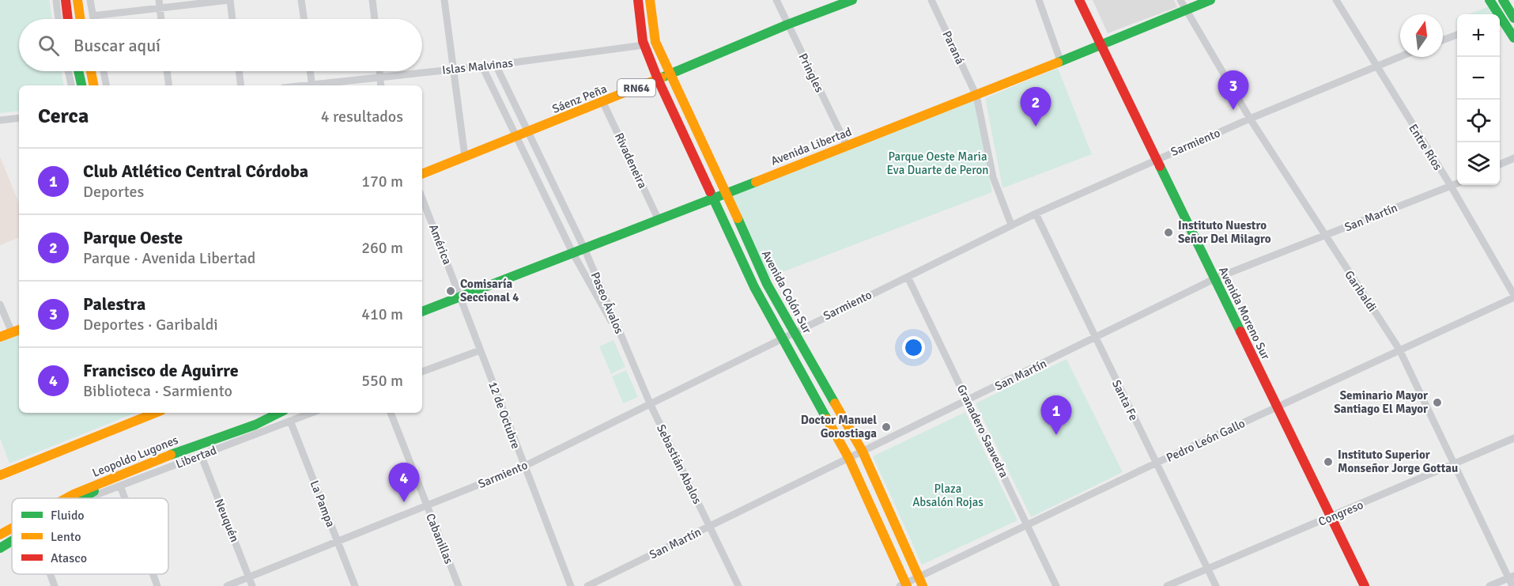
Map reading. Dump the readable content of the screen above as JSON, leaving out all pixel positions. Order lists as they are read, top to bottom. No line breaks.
{"streets":{"main road":["RN64","Sáenz Peña","Avenida Libertad","Avenida Colón Sur","Avenida Moreno Sur","Leopoldo Lugones"],"street":["Paraná","Islas Malvinas","Pringles","Sarmiento","Entre Ríos","Rivadeneira","San Martín","América","Garibaldi","Paseo Ávalos","Santa Fe","12 de Octubre","Granadero Saavedra","Pedro León Gallo","Libertad","Sebastián Abalos","La Pampa","Congreso","Neuquén","Cabanillas"]},"crossings":[["Paraná","Avenida Libertad"],["Islas Malvinas","Paseo Ávalos"],["Pringles","Sáenz Peña"],["Pringles","Avenida Libertad"],["Sáenz Peña","Rivadeneira"],["Sáenz Peña","Avenida Colón Sur"],["Sáenz Peña","Paseo Ávalos"],["Sarmiento","Entre Ríos"],["Sarmiento","Garibaldi"],["Sarmiento","Avenida Colón Sur"],["Sarmiento","Avenida Moreno Sur"],["Sarmiento","Santa Fe"],["Sarmiento","12 de Octubre"],["Sarmiento","Granadero Saavedra"],["Sarmiento","Sebastián Abalos"],["Sarmiento","La Pampa"],["Sarmiento","Neuquén"],["Sarmiento","Cabanillas"],["Avenida Libertad","Rivadeneira"],["Avenida Libertad","América"],["Avenida Libertad","Garibaldi"],["Avenida Libertad","Avenida Colón Sur"],["Avenida Libertad","Paseo Ávalos"],["Avenida Libertad","Avenida Moreno Sur"],["Avenida Libertad","12 de Octubre"],["Entre Ríos","San Martín"],["Entre Ríos","Pedro León Gallo"],["San Martín","Garibaldi"],["San Martín","Avenida Colón Sur"],["San Martín","Avenida Moreno Sur"],["San Martín","Santa Fe"],["San Martín","Granadero Saavedra"],["San Martín","Sebastián Abalos"],["América","12 de Octubre"],["Garibaldi","Pedro León Gallo"],["Garibaldi","Congreso"],["Avenida Colón Sur","Pedro León Gallo"],["Paseo Ávalos","Sebastián Abalos"],["Avenida Moreno Sur","Pedro León Gallo"],["Avenida Moreno Sur","Congreso"],["Santa Fe","Pedro León Gallo"],["Santa Fe","Congreso"],["Granadero Saavedra","Pedro León Gallo"],["Libertad","La Pampa"],["Libertad","Neuquén"]],"parks":["Parque Oeste Maria Eva Duarte de Peron","Plaza Absalón Rojas"],"places":["Instituto Nuestro Señor Del Milagro","Comisaría Seccional 4","Seminario Mayor Santiago El Mayor","Doctor Manuel Gorostiaga","Instituto Superior Monseñor Jorge Gottau"],"legend":["Fluido","Lento","Atasco"],"north":"top","page":{"map_buttons":["+","−"],"search":"Buscar aquí","pins":["3","2","1","4"],"heading":["Cerca","4 resultados"],"list":[{"mark":"1","name":"Club Atlético Central Córdoba","note":"Deportes","value":"170 m"},{"mark":"2","name":"Parque Oeste","note":"Parque · Avenida Libertad","value":"260 m"},{"mark":"3","name":"Palestra","note":"Deportes · Garibaldi","value":"410 m"},{"mark":"4","name":"Francisco de Aguirre","note":"Biblioteca · Sarmiento","value":"550 m"}]}}
